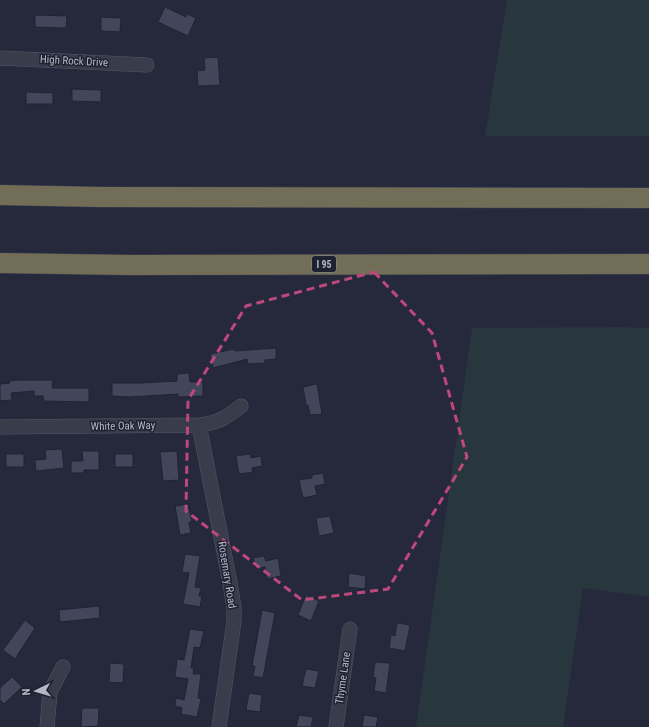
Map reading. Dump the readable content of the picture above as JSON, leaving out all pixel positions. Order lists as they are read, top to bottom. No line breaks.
{"streets":{"highway":["I 95"],"street":["High Rock Drive","White Oak Way","Rosemary Road","Thyme Lane"]},"crossings":[["White Oak Way","Rosemary Road"]],"north":"left"}
